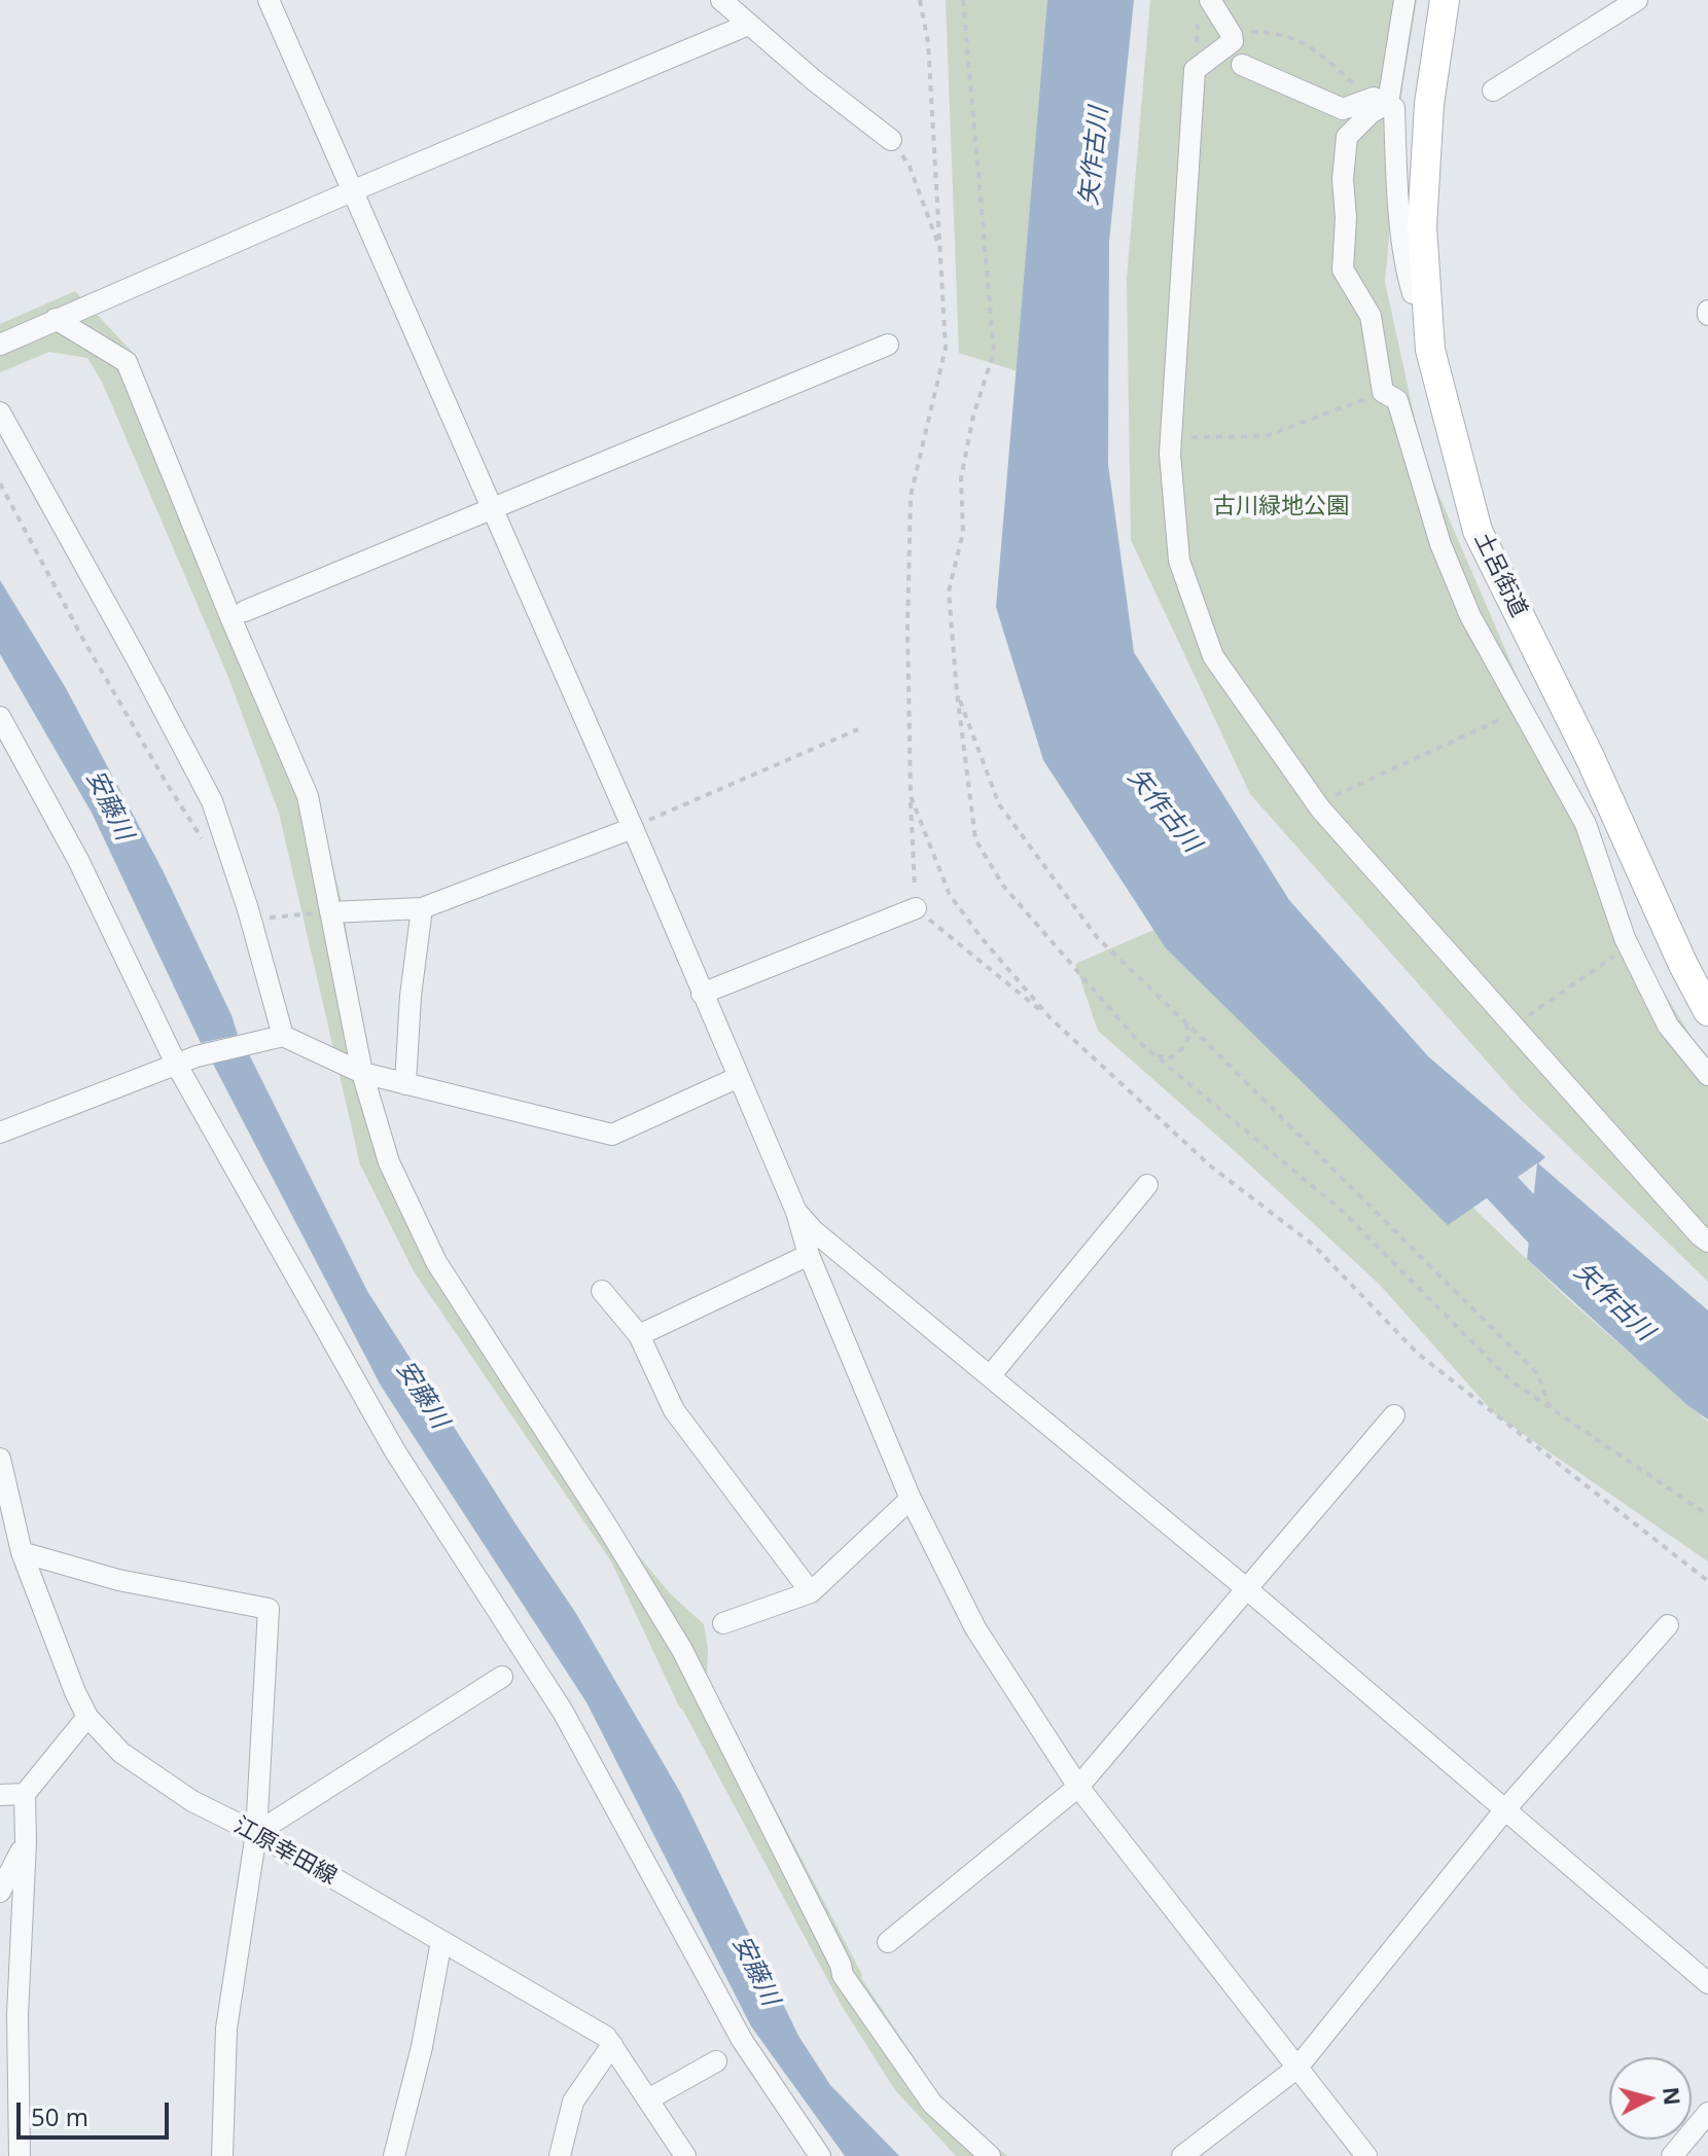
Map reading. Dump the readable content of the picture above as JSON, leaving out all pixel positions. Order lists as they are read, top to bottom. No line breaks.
{"streets":{"street":["土呂街道","江原幸田線"]},"water":["矢作古川","安藤川"],"parks":["古川緑地公園"],"scale_bar":"50 m","north":"right"}
